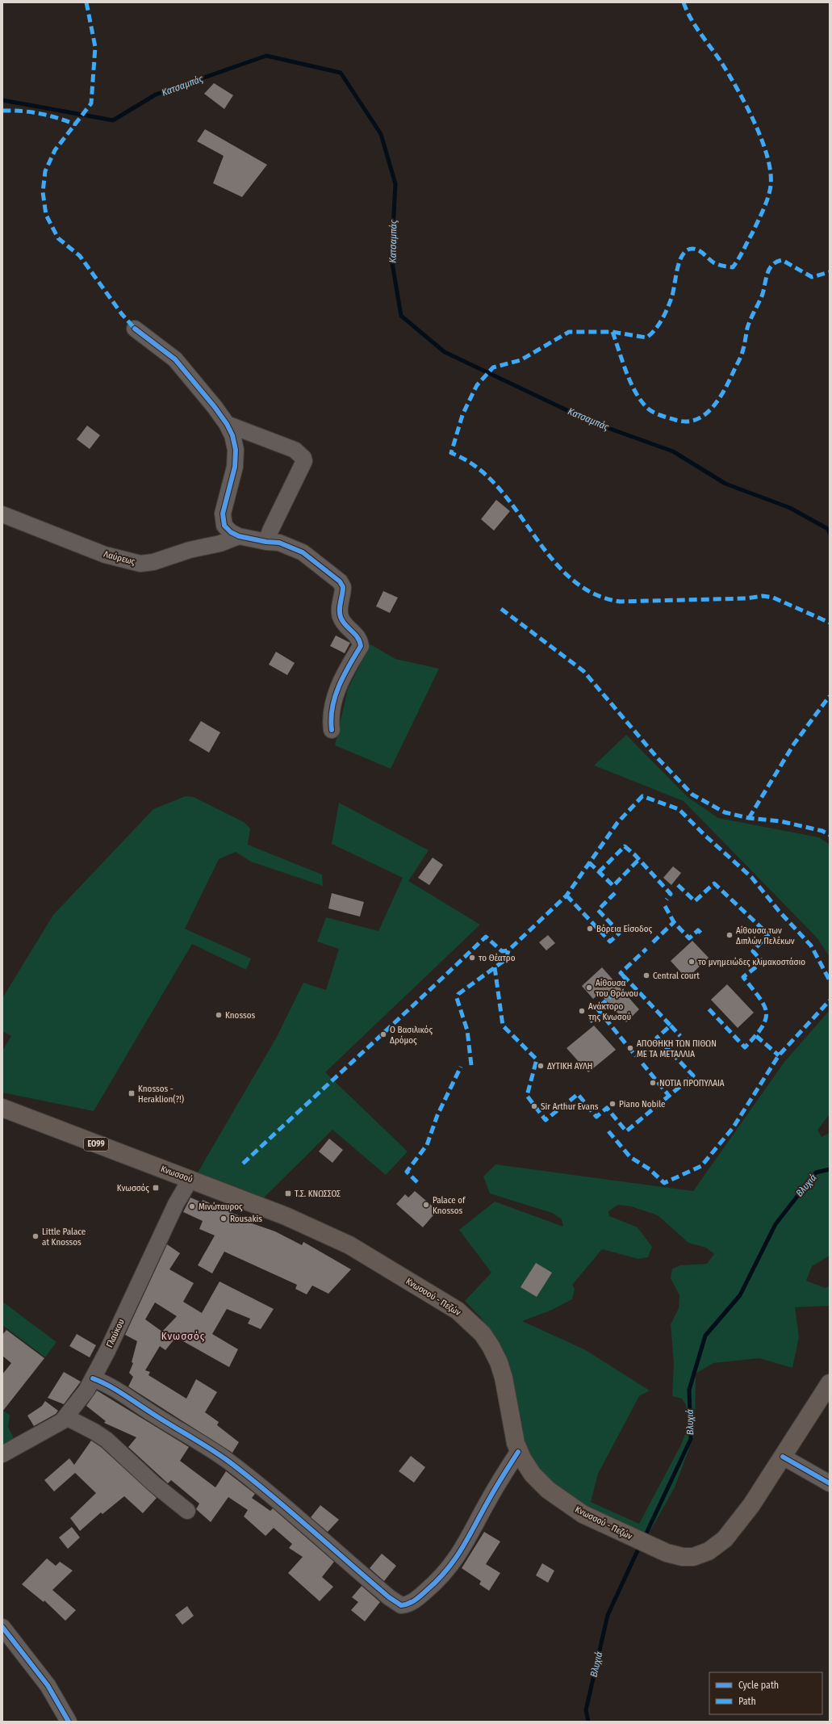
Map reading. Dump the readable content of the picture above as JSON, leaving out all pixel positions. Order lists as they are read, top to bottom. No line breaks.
{"streets":{"main road":["ΕΟ99","Κνωσσού","Κνωσσού - Πεζών"],"street":["Λαύρεως","Γλαύκου"]},"crossings":[["Κνωσσού","Κνωσσού - Πεζών"],["Κνωσσού","Γλαύκου"]],"districts":["Κνωσσός"],"water":["Κατσαμπάς","Βλυχιά"],"places":{"other":["Βόρεια Είσοδος","Αίθουσα των Διπλών Πελέκων","το Θέατρο","το μνημειώδες κλιμακοστάσιο","Central court","Αίθουσα του Θρόνου","Ανάκτορο της Κνωσού","Knossos","Ο Βασιλικός Δρόμος","ΑΠΟΘΗΚΗ ΤΩΝ ΠΙΘΩΝ ME ΤΑ ΜΕΤΑΛΛΙΑ","ΔΥΤΙΚΗ ΑΥΛΗ","NOTIA ΠΡΟΠΥΛΑΙΑ","Piano Nobile","Sir Arthur Evans","Palace of Knossos","Μινώταυρος","Rousakis","Little Palace at Knossos"],"transit":["Knossos - Heraklion(?!)","Κνωσσός","Τ.Σ. ΚΝΩΣΣΟΣ"]},"legend":["Cycle path","Path"]}
